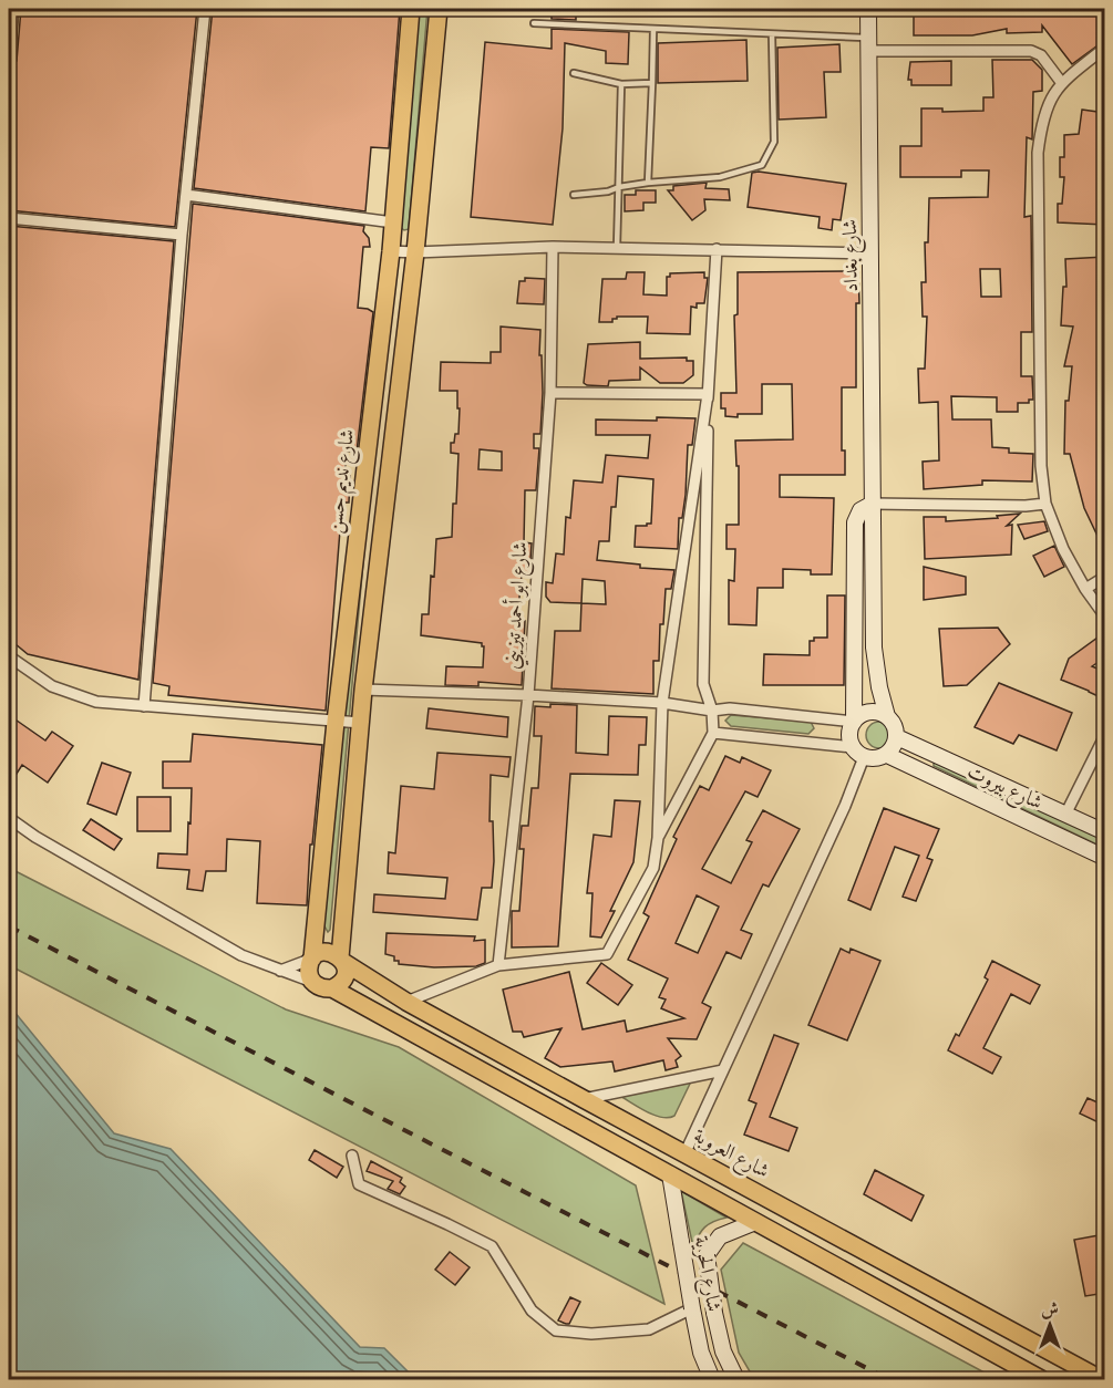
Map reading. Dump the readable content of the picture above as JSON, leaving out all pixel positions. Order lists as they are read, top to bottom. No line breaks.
{"streets":{"main road":["شارع بغداد","شارع نديم حسن","شارع بيروت","شارع العروبة","شارع الحرية"],"street":["شارع ابو أحمد تيزيني"]},"crossings":[["شارع بغداد","شارع بيروت"],["شارع نديم حسن","شارع العروبة"]],"north":"top"}
